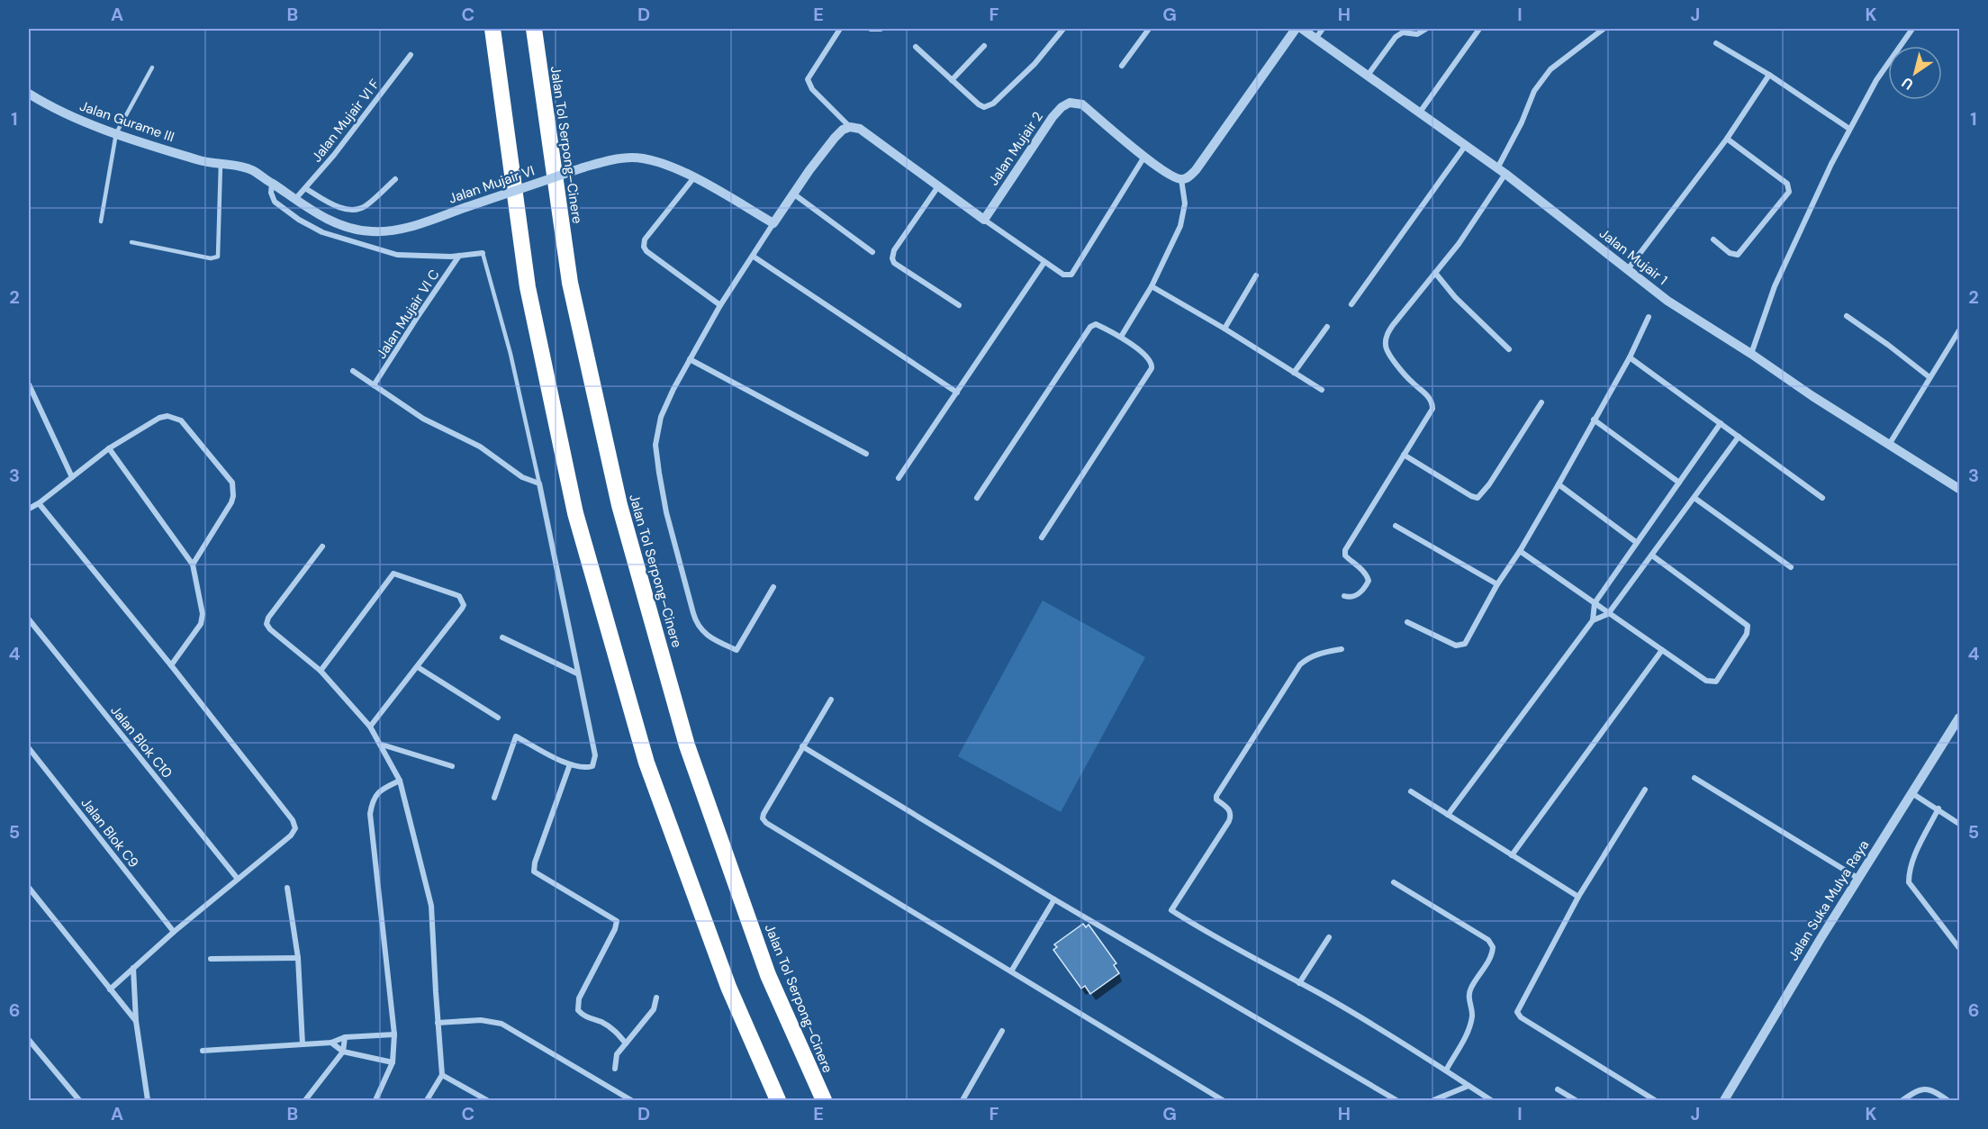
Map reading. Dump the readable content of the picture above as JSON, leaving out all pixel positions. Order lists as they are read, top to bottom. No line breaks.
{"streets":{"highway":["Jalan Tol Serpong–Cinere"],"street":["Jalan Mujair VI F","Jalan Gurame III","Jalan Mujair 2","Jalan Mujair VI","Jalan Mujair 1","Jalan Mujair VI C","Jalan Blok C10","Jalan Blok C9","Jalan Suka Mulya Raya"]},"crossings":[["Jalan Mujair VI F","Jalan Mujair VI"],["Jalan Gurame III","Jalan Mujair VI"]],"north":"bottom left","grid":{"columns":["A","B","C","D","E","F","G","H","I","J","K"],"rows":["1","2","3","4","5","6"]}}
